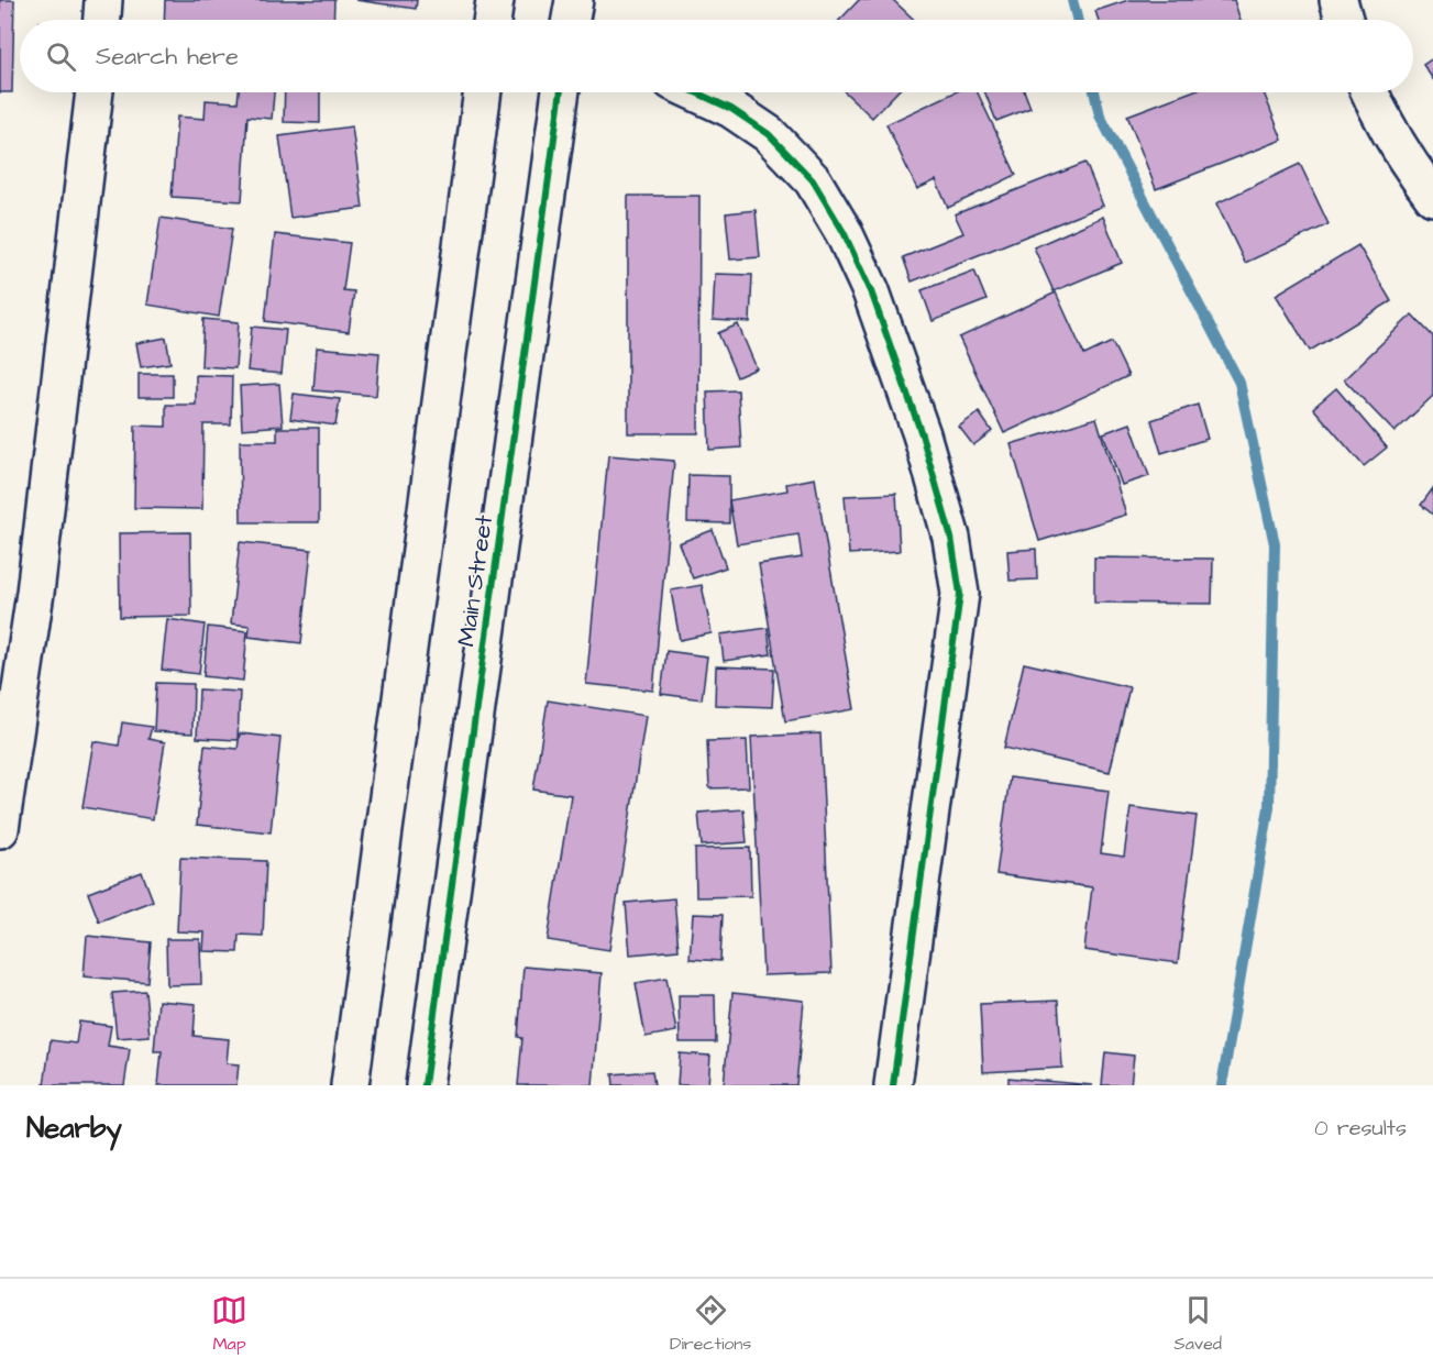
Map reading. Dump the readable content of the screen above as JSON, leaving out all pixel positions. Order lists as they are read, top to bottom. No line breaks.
{"streets":{"street":["Main Street"]},"page":{"search":"Search here","heading":["Nearby","0 results"],"nav":["Map","Directions","Saved"]}}
